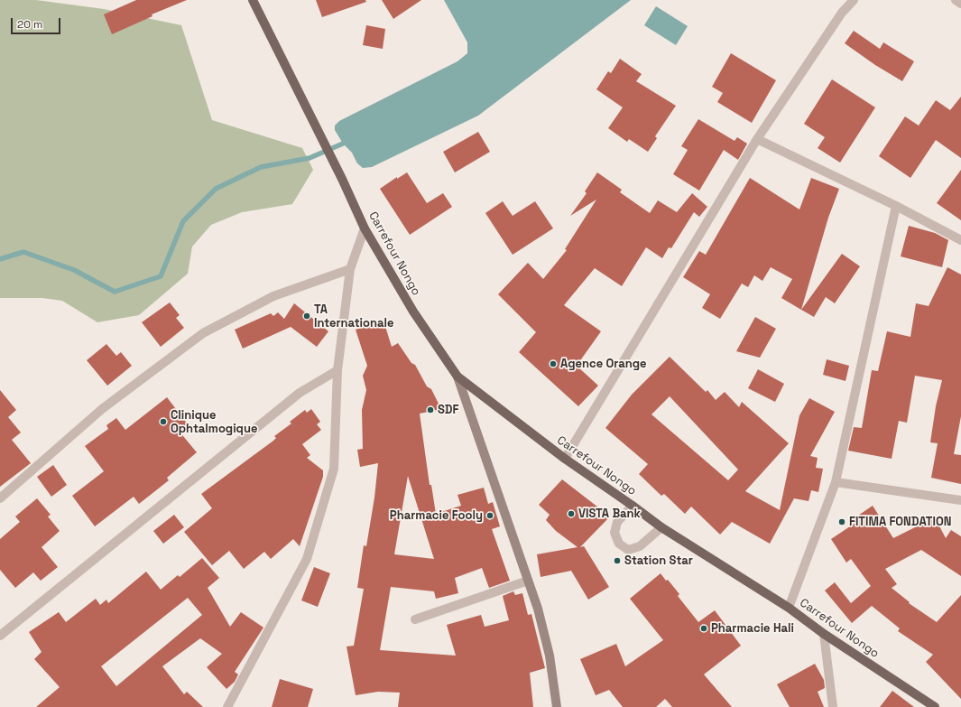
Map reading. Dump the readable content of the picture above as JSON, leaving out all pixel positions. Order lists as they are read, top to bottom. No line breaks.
{"streets":{"main road":["Carrefour Nongo"]},"places":["TA Internationale","Agence Orange","SDF","Clinique Ophtalmogique","VISTA Bank","Pharmacie Fooly","FITIMA FONDATION","Station Star","Pharmacie Hali"],"scale_bar":"20 m"}
